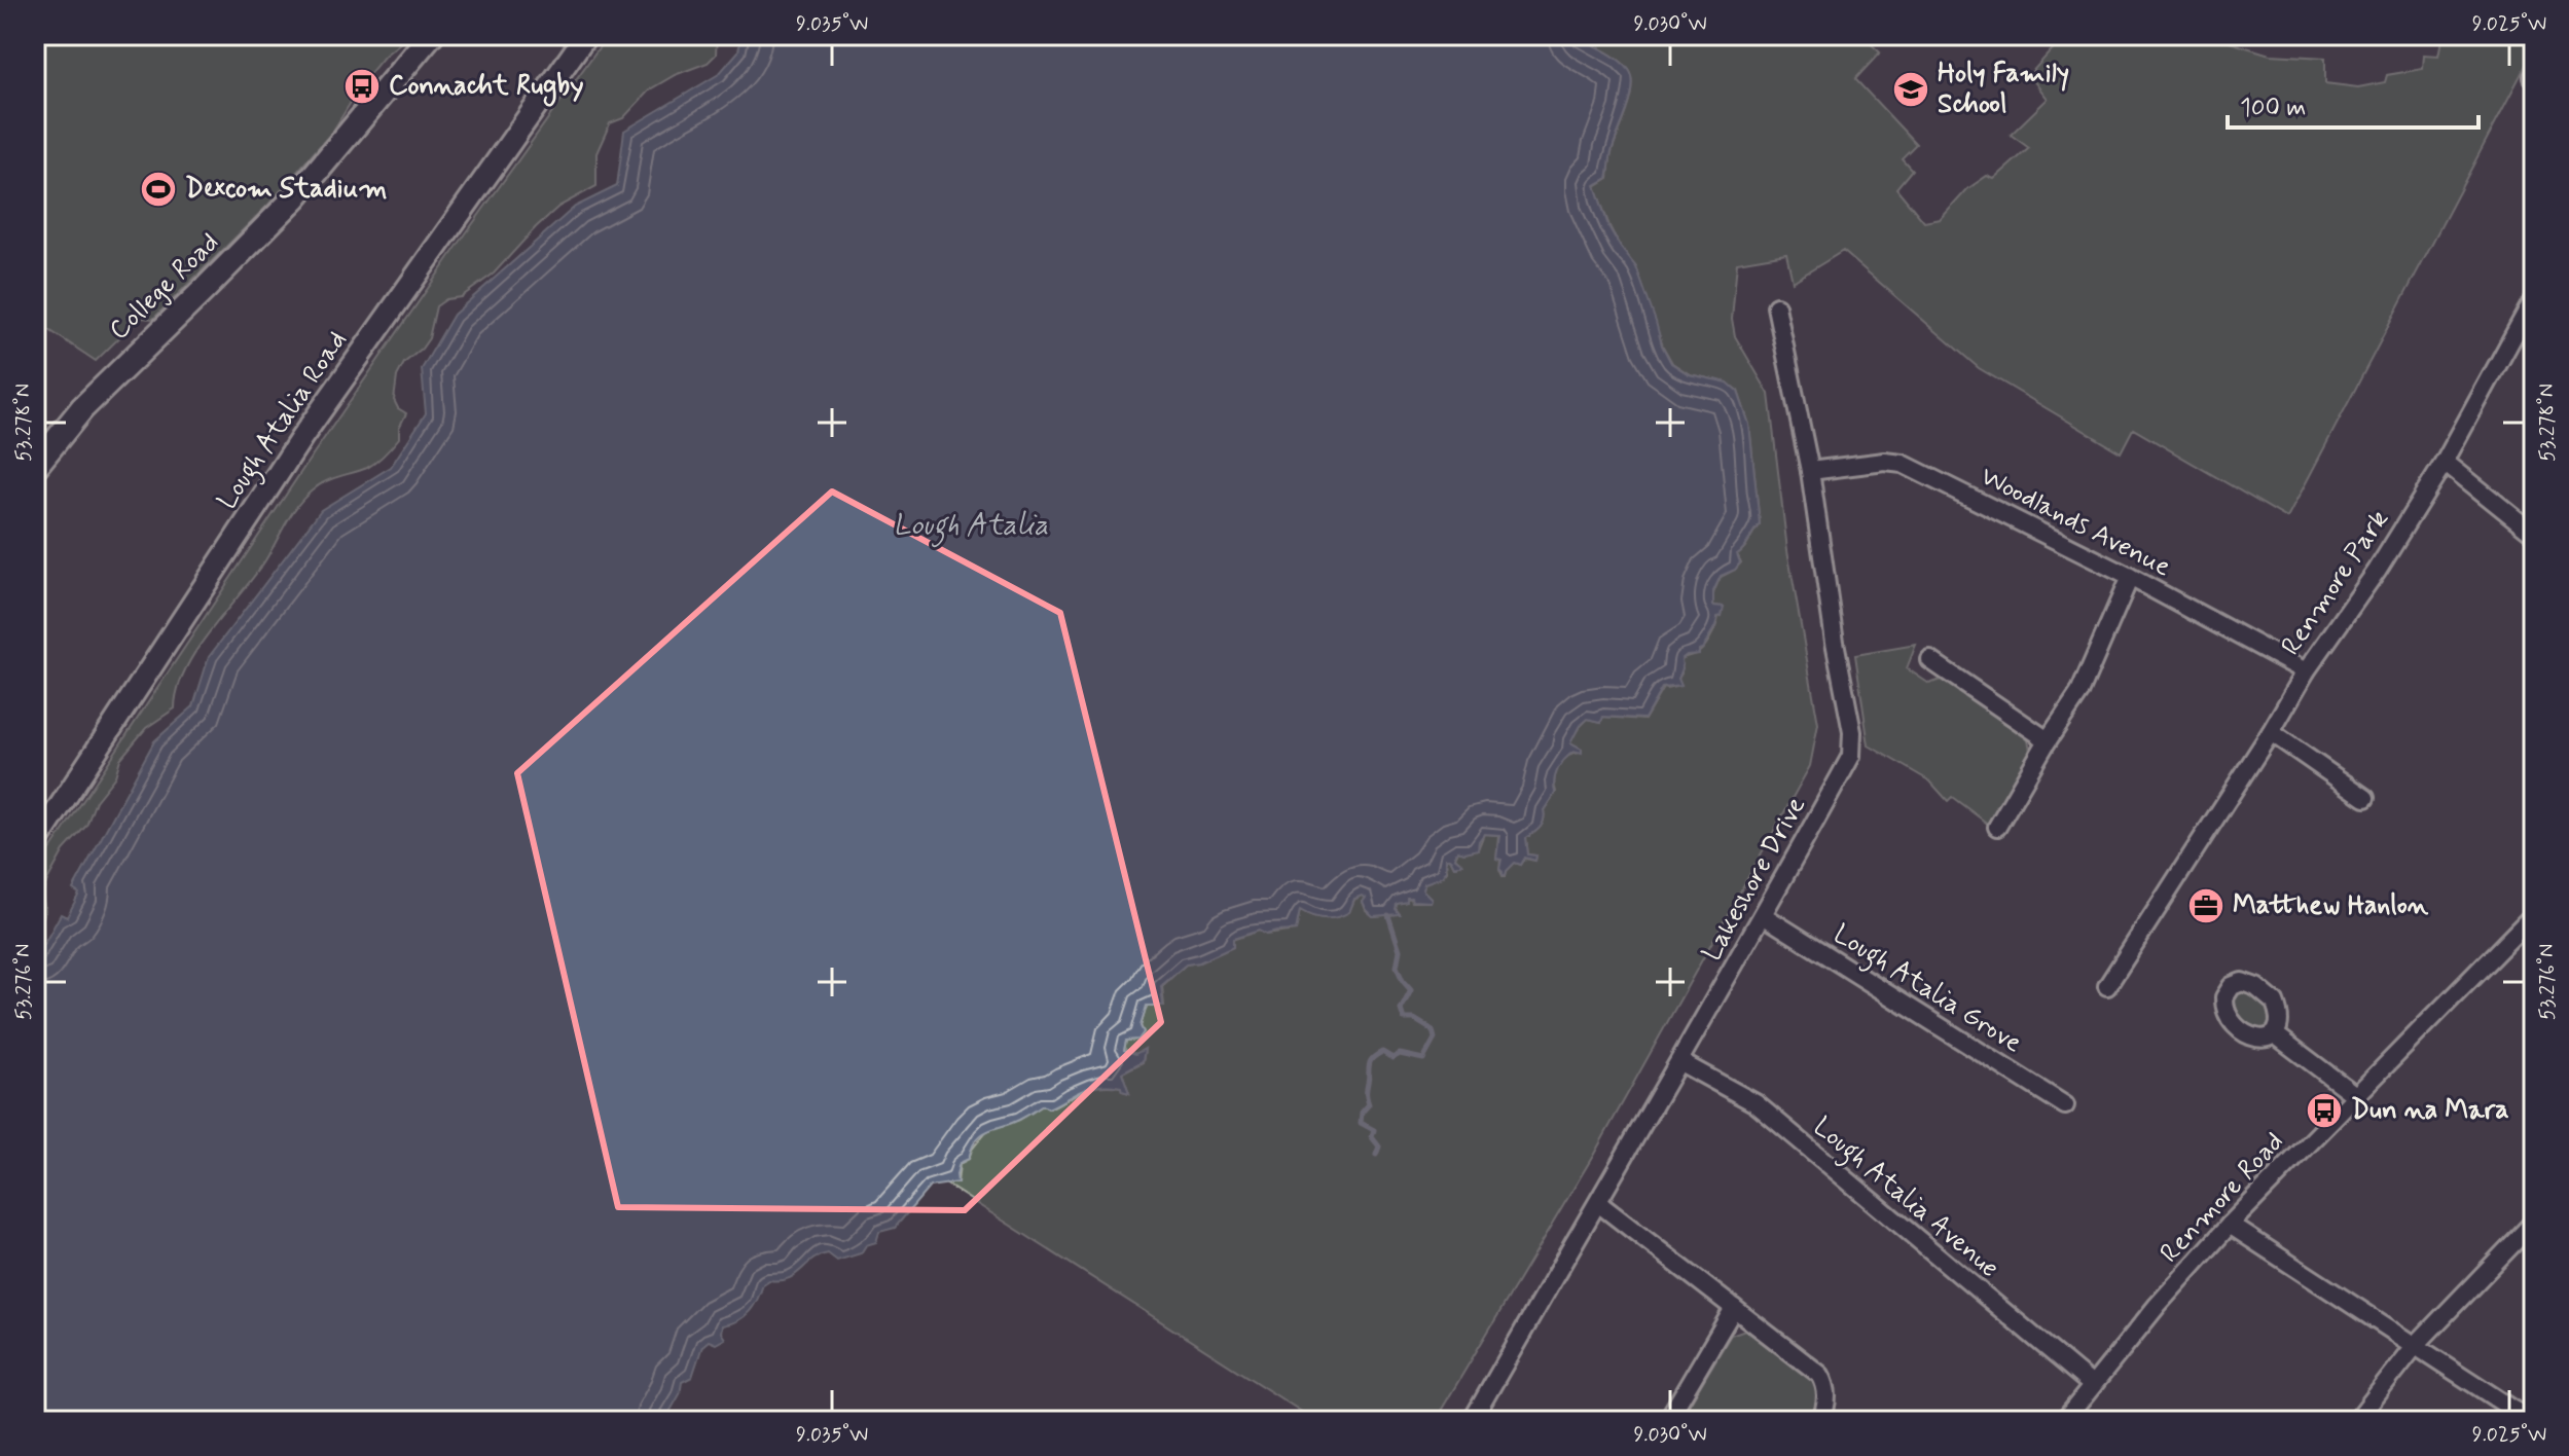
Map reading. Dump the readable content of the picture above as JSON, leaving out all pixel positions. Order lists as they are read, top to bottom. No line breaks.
{"streets":{"main road":["College Road"],"street":["Lough Atalia Road","Woodlands Avenue","Renmore Park","Lakeshore Drive","Lough Atalia Grove","Lough Atalia Avenue","Renmore Road"]},"crossings":[["Woodlands Avenue","Renmore Park"],["Woodlands Avenue","Lakeshore Drive"],["Lakeshore Drive","Lough Atalia Grove"],["Lakeshore Drive","Lough Atalia Avenue"],["Lough Atalia Avenue","Renmore Road"]],"water":["Lough Atalia"],"places":{"bus stop":["Connacht Rugby","Dun na Mara"],"school or university":["Holy Family School"],"sports":["Dexcom Stadium"],"office":["Matthew Hanlon"]},"scale_bar":"100 m","coordinates":["9.035°W","9.030°W","9.025°W","53.278°N","53.276°N"]}
